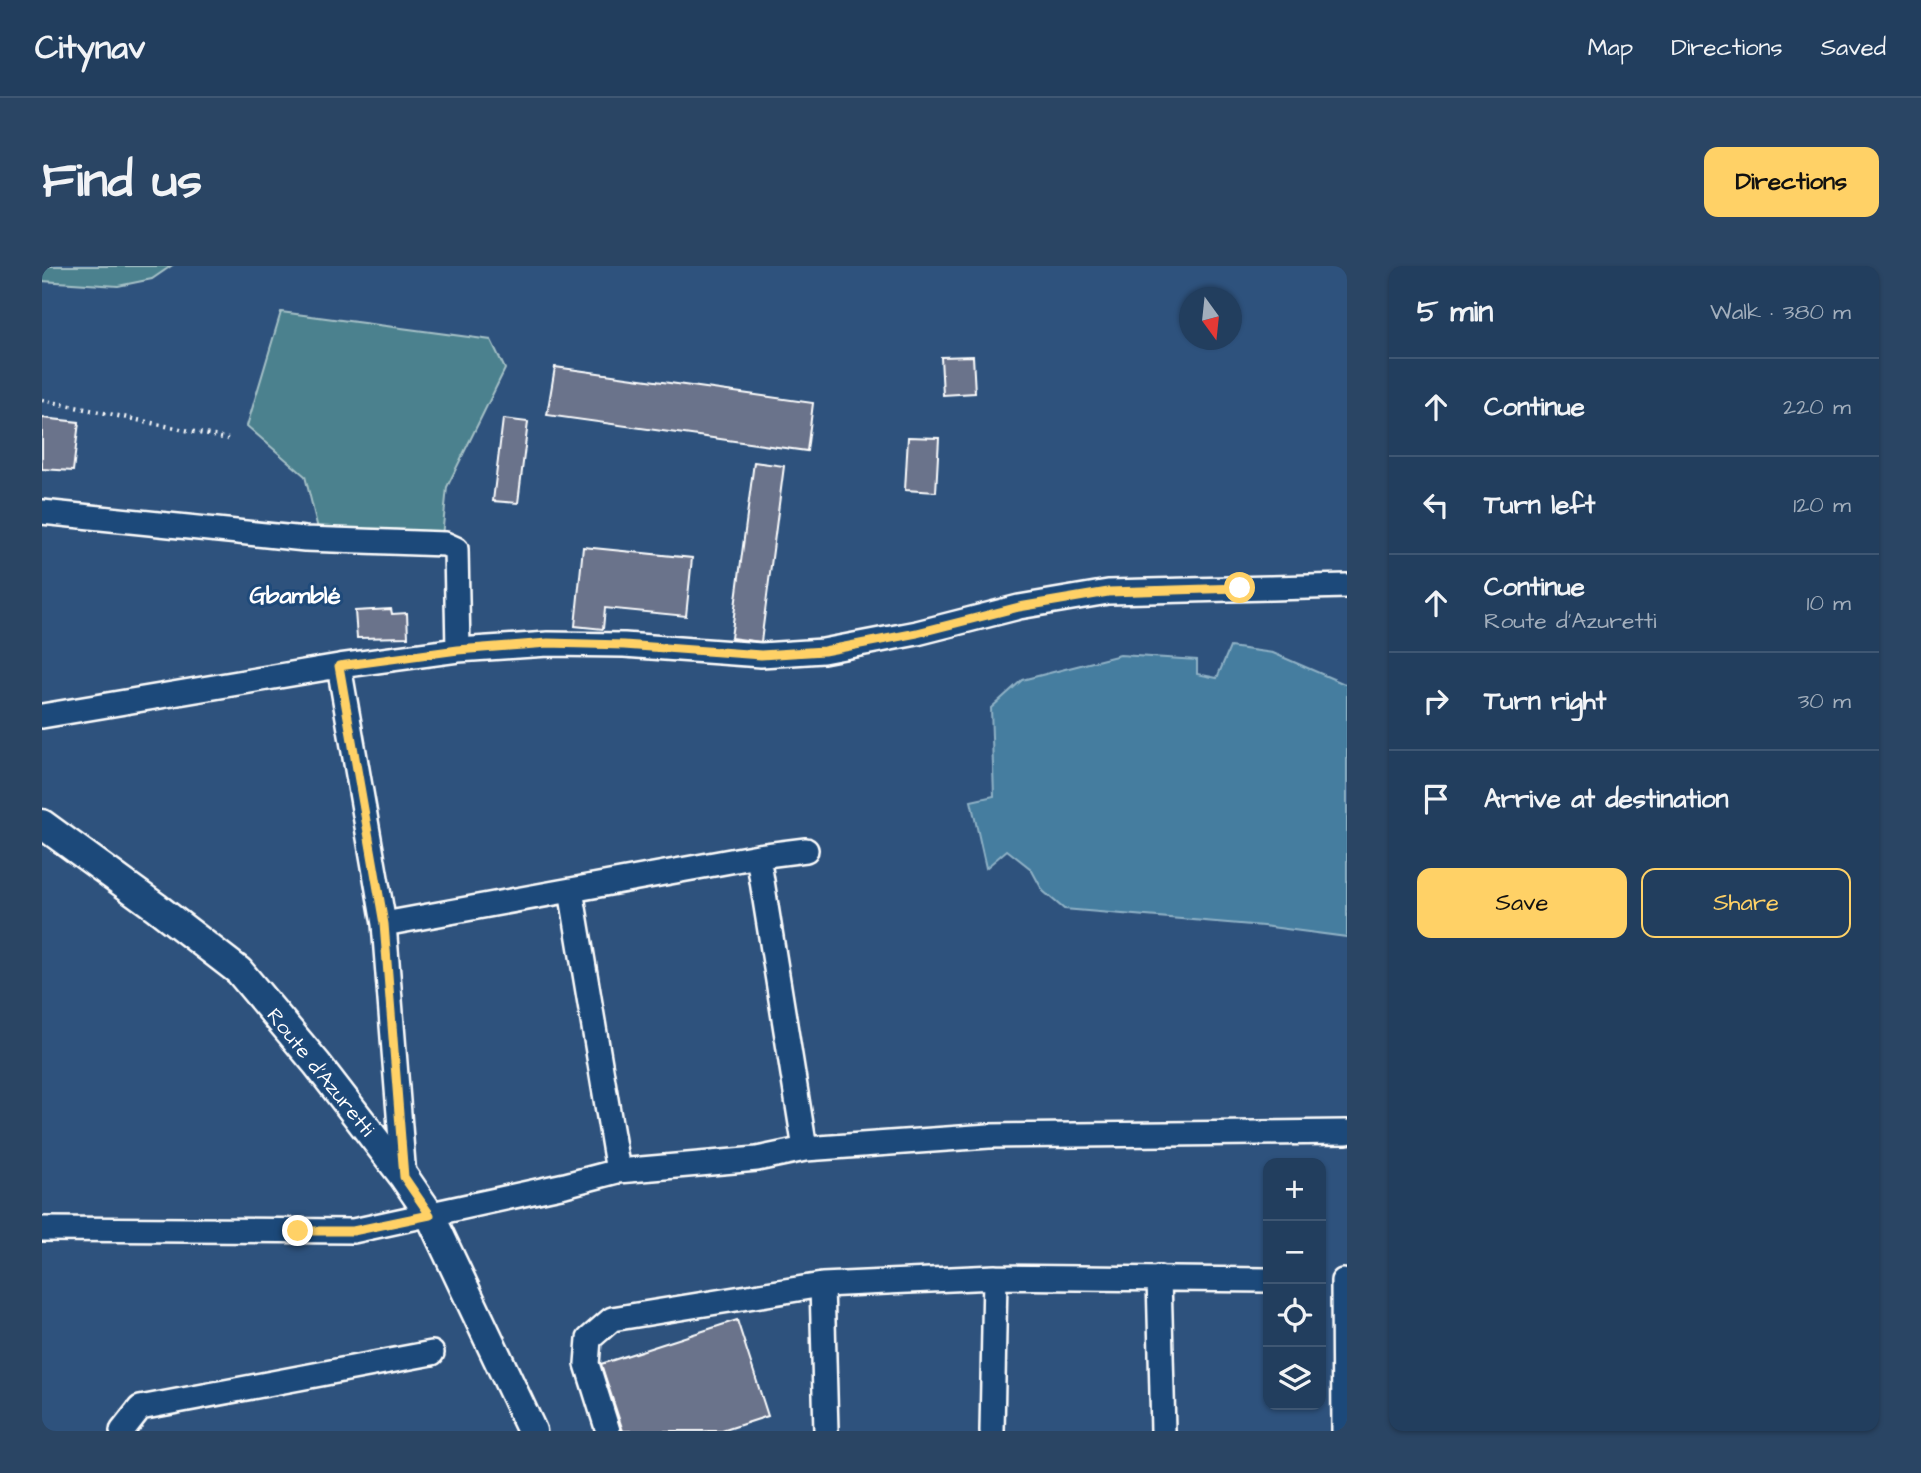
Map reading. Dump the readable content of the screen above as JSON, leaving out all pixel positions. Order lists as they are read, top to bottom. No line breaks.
{"streets":{"street":["Route d'Azuretti"]},"districts":["Gbamblé"],"north":"bottom","page":{"header":"Citynav","nav":["Map","Directions","Saved"],"buttons":["Directions",["Save","Share"]],"title":"Find us","heading":["5 min","Walk · 380 m"],"list":[["Continue","220 m"],["Turn left","120 m"],["Continue","Route d'Azuretti","10 m"],["Turn right","30 m"],"Arrive at destination"],"map_buttons":["+","−"]}}
